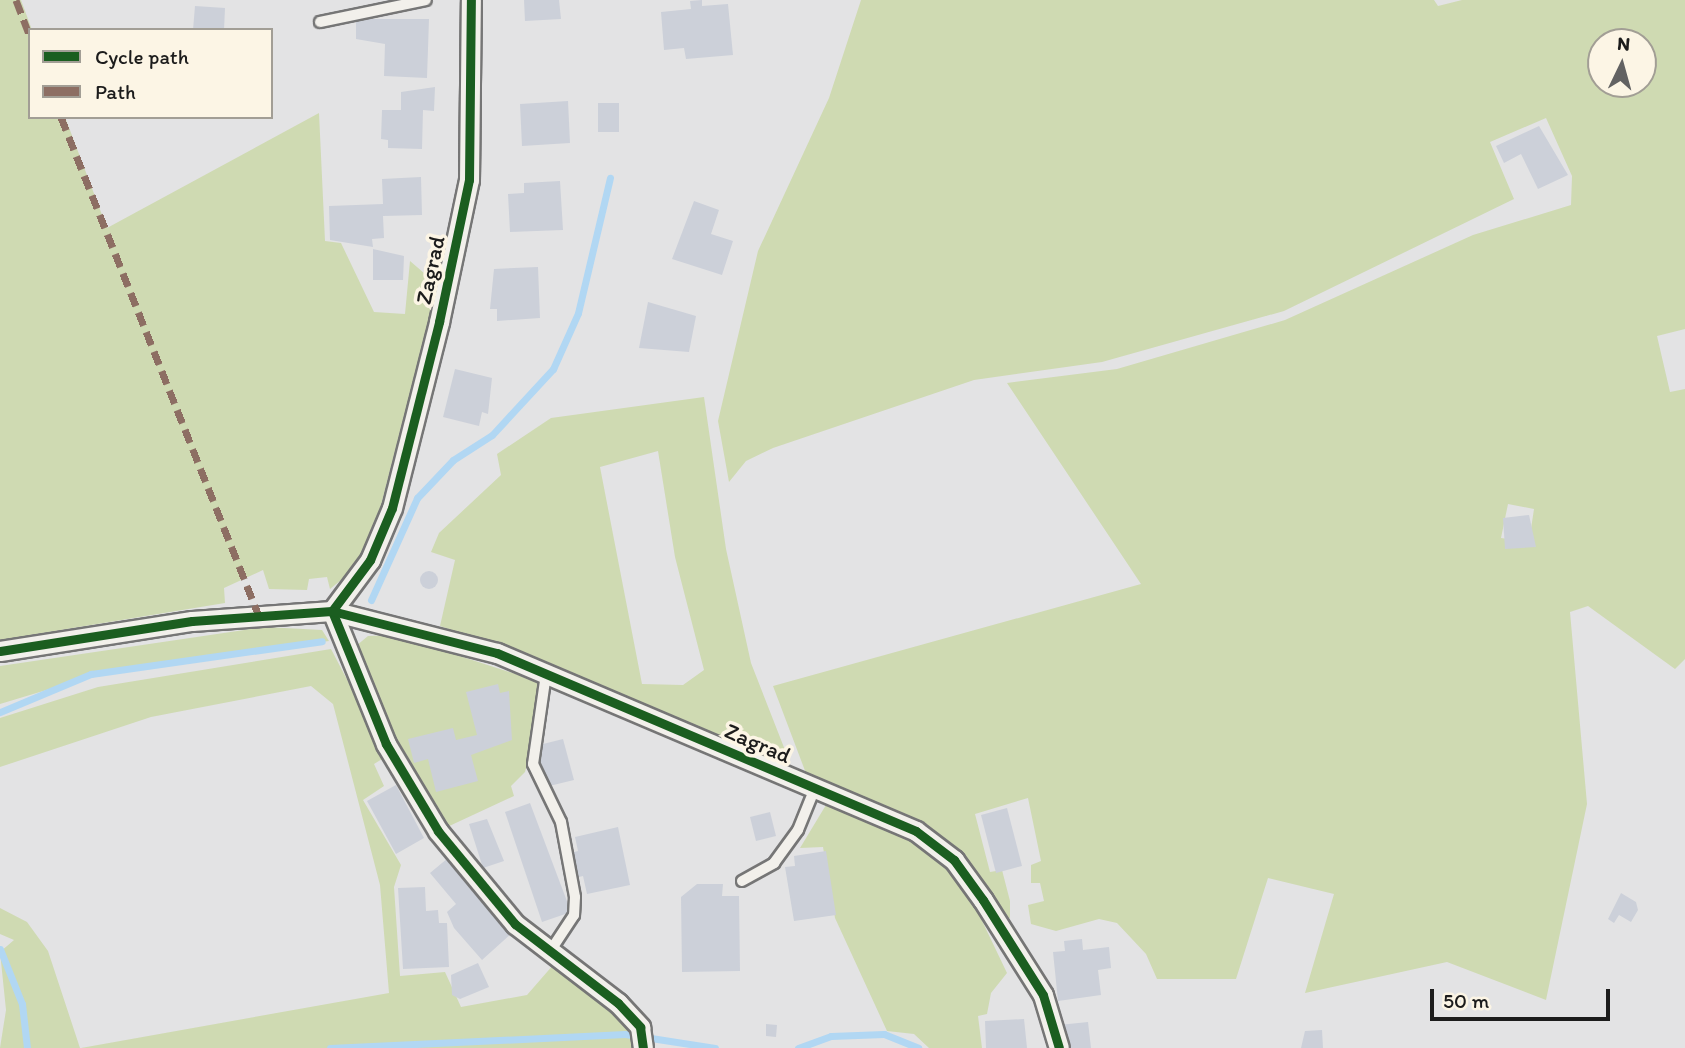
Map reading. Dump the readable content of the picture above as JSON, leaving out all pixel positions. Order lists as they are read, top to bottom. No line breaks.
{"streets":{"street":["Zagrad"]},"legend":["Cycle path","Path"],"scale_bar":"50 m","north":"top"}
